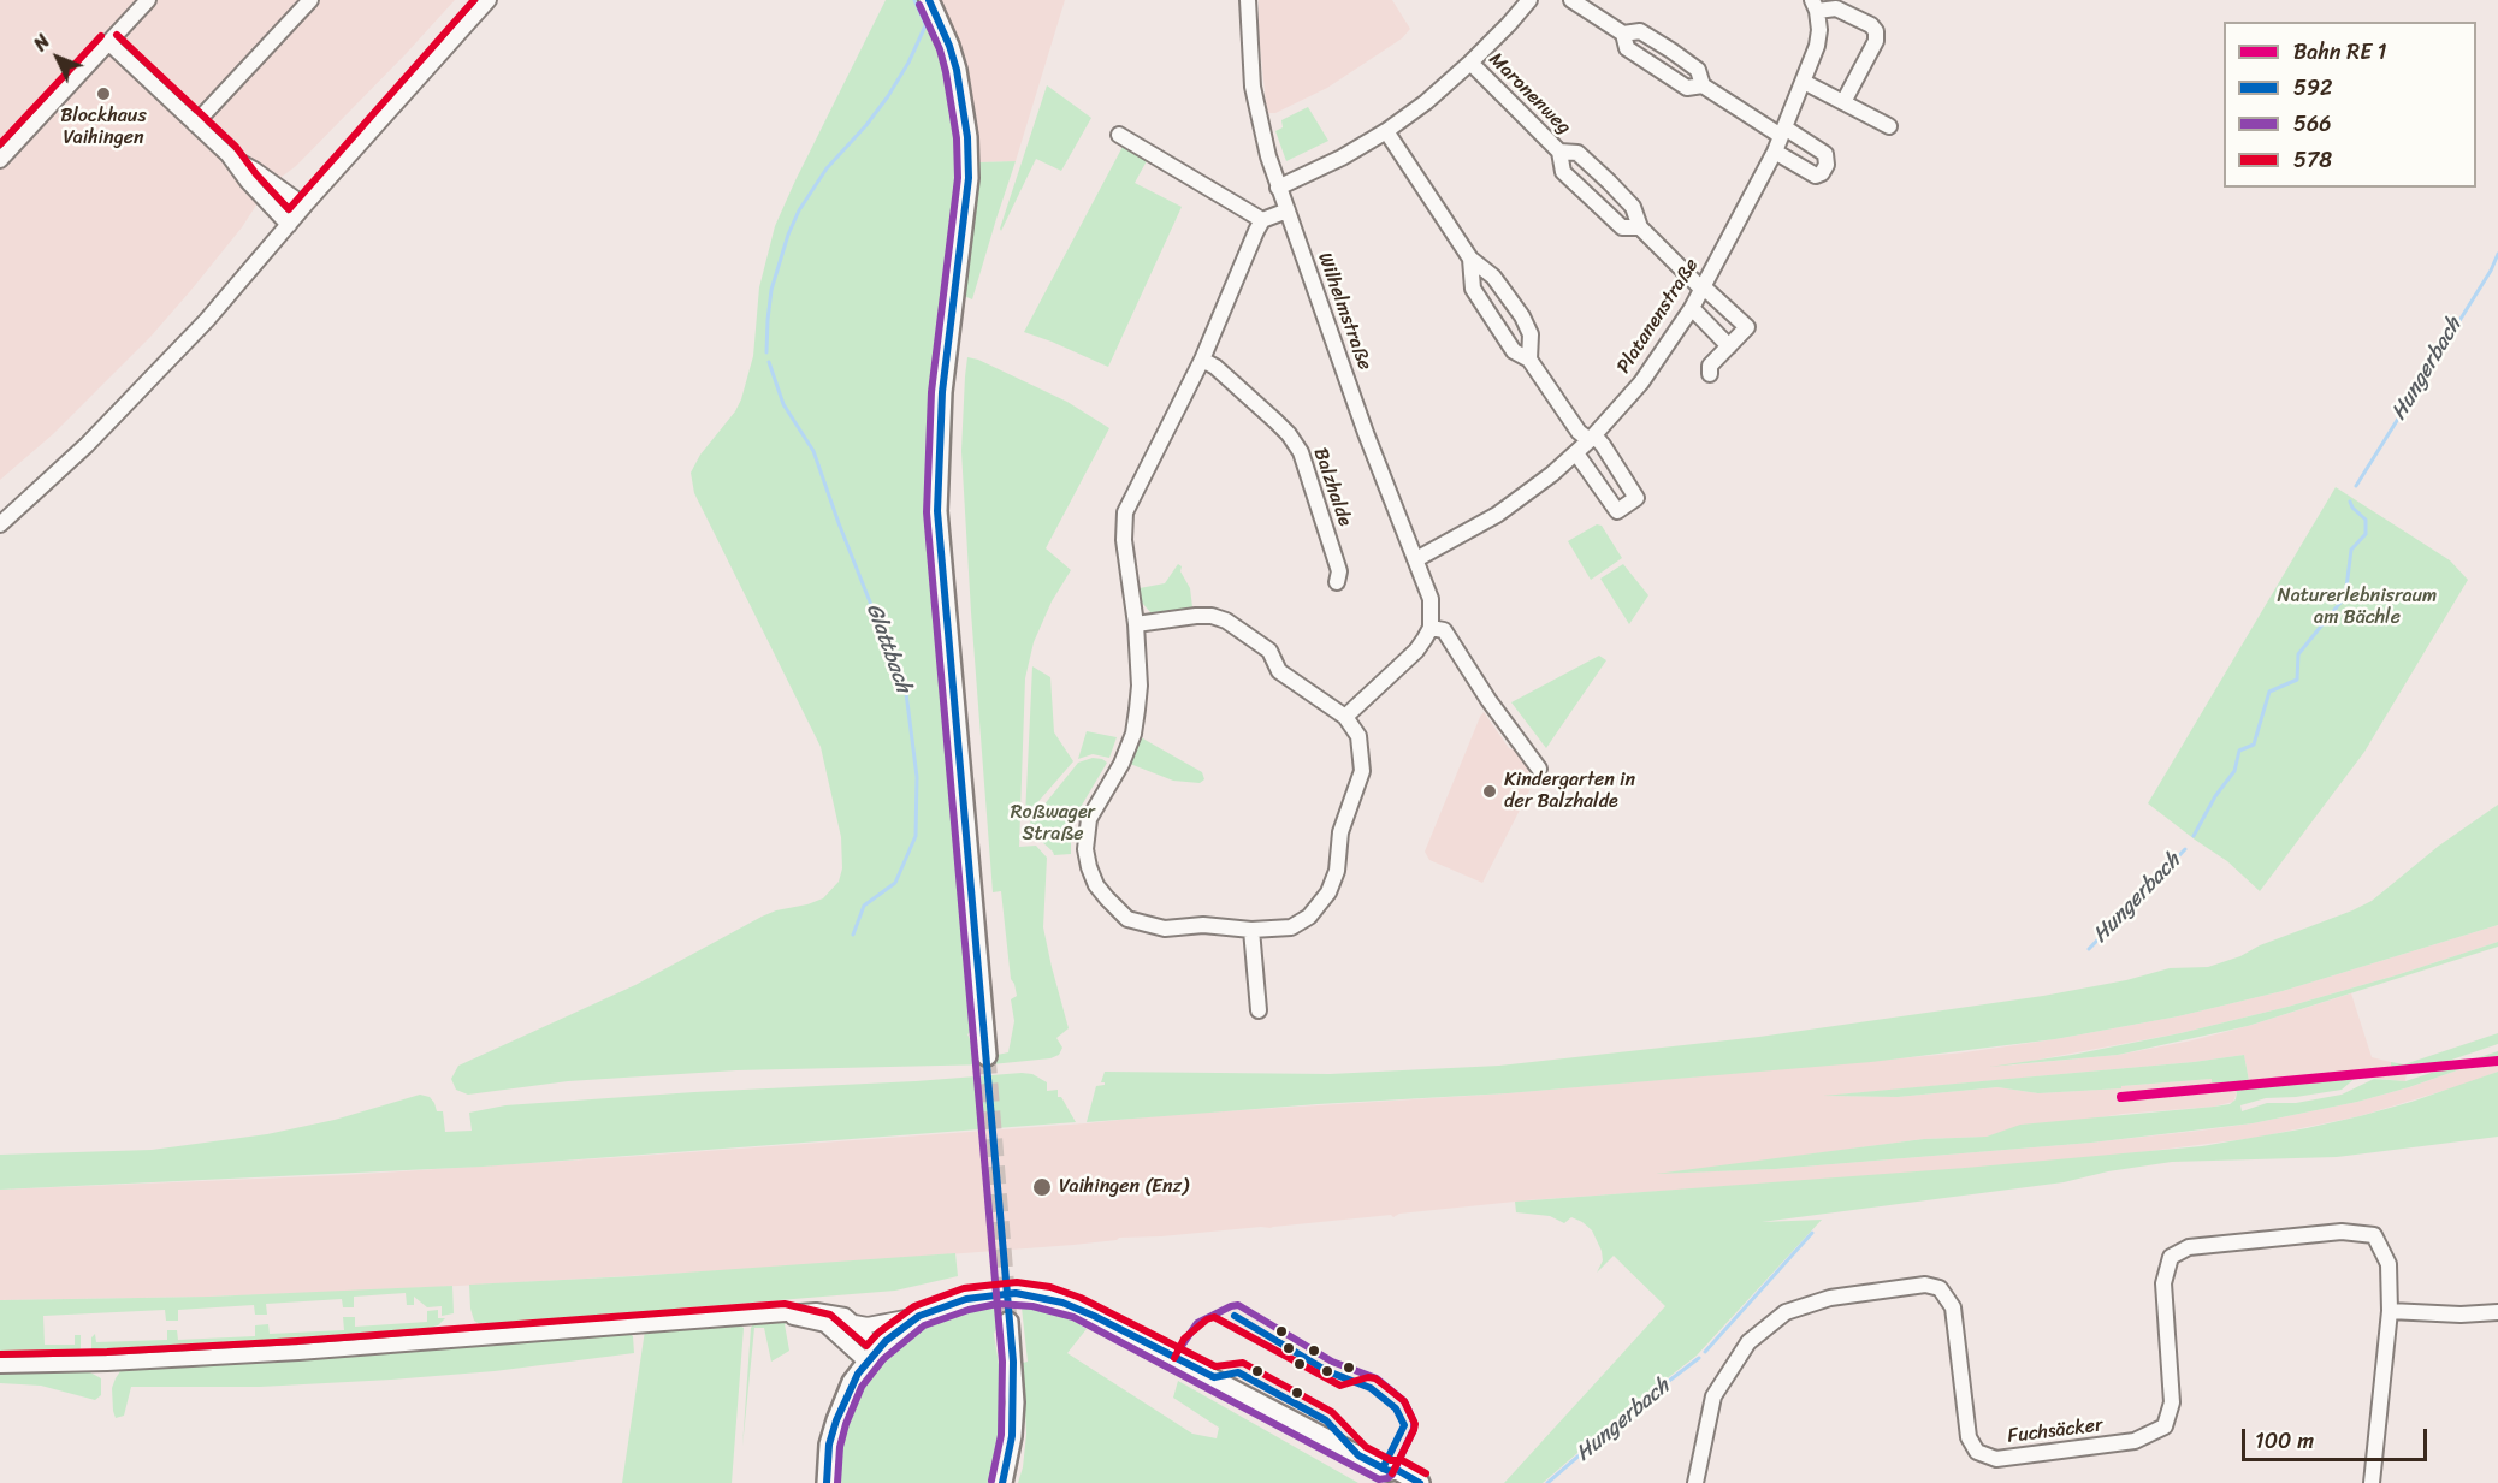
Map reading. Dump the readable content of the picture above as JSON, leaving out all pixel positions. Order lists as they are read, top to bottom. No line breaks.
{"streets":{"street":["Maronenweg","Wilhelmstraße","Platanenstraße","Balzhalde","Fuchsäcker"]},"crossings":[["Maronenweg","Platanenstraße"],["Wilhelmstraße","Platanenstraße"]],"water":["Hungerbach","Glattbach"],"parks":["Naturerlebnisraum am Bächle","Roßwager Straße"],"places":["Blockhaus Vaihingen","Kindergarten in der Balzhalde","Vaihingen (Enz)"],"lines":["transit line 592","transit line 578","transit line 566"],"legend":["Bahn RE 1","592","566","578"],"scale_bar":"100 m","north":"top left"}
